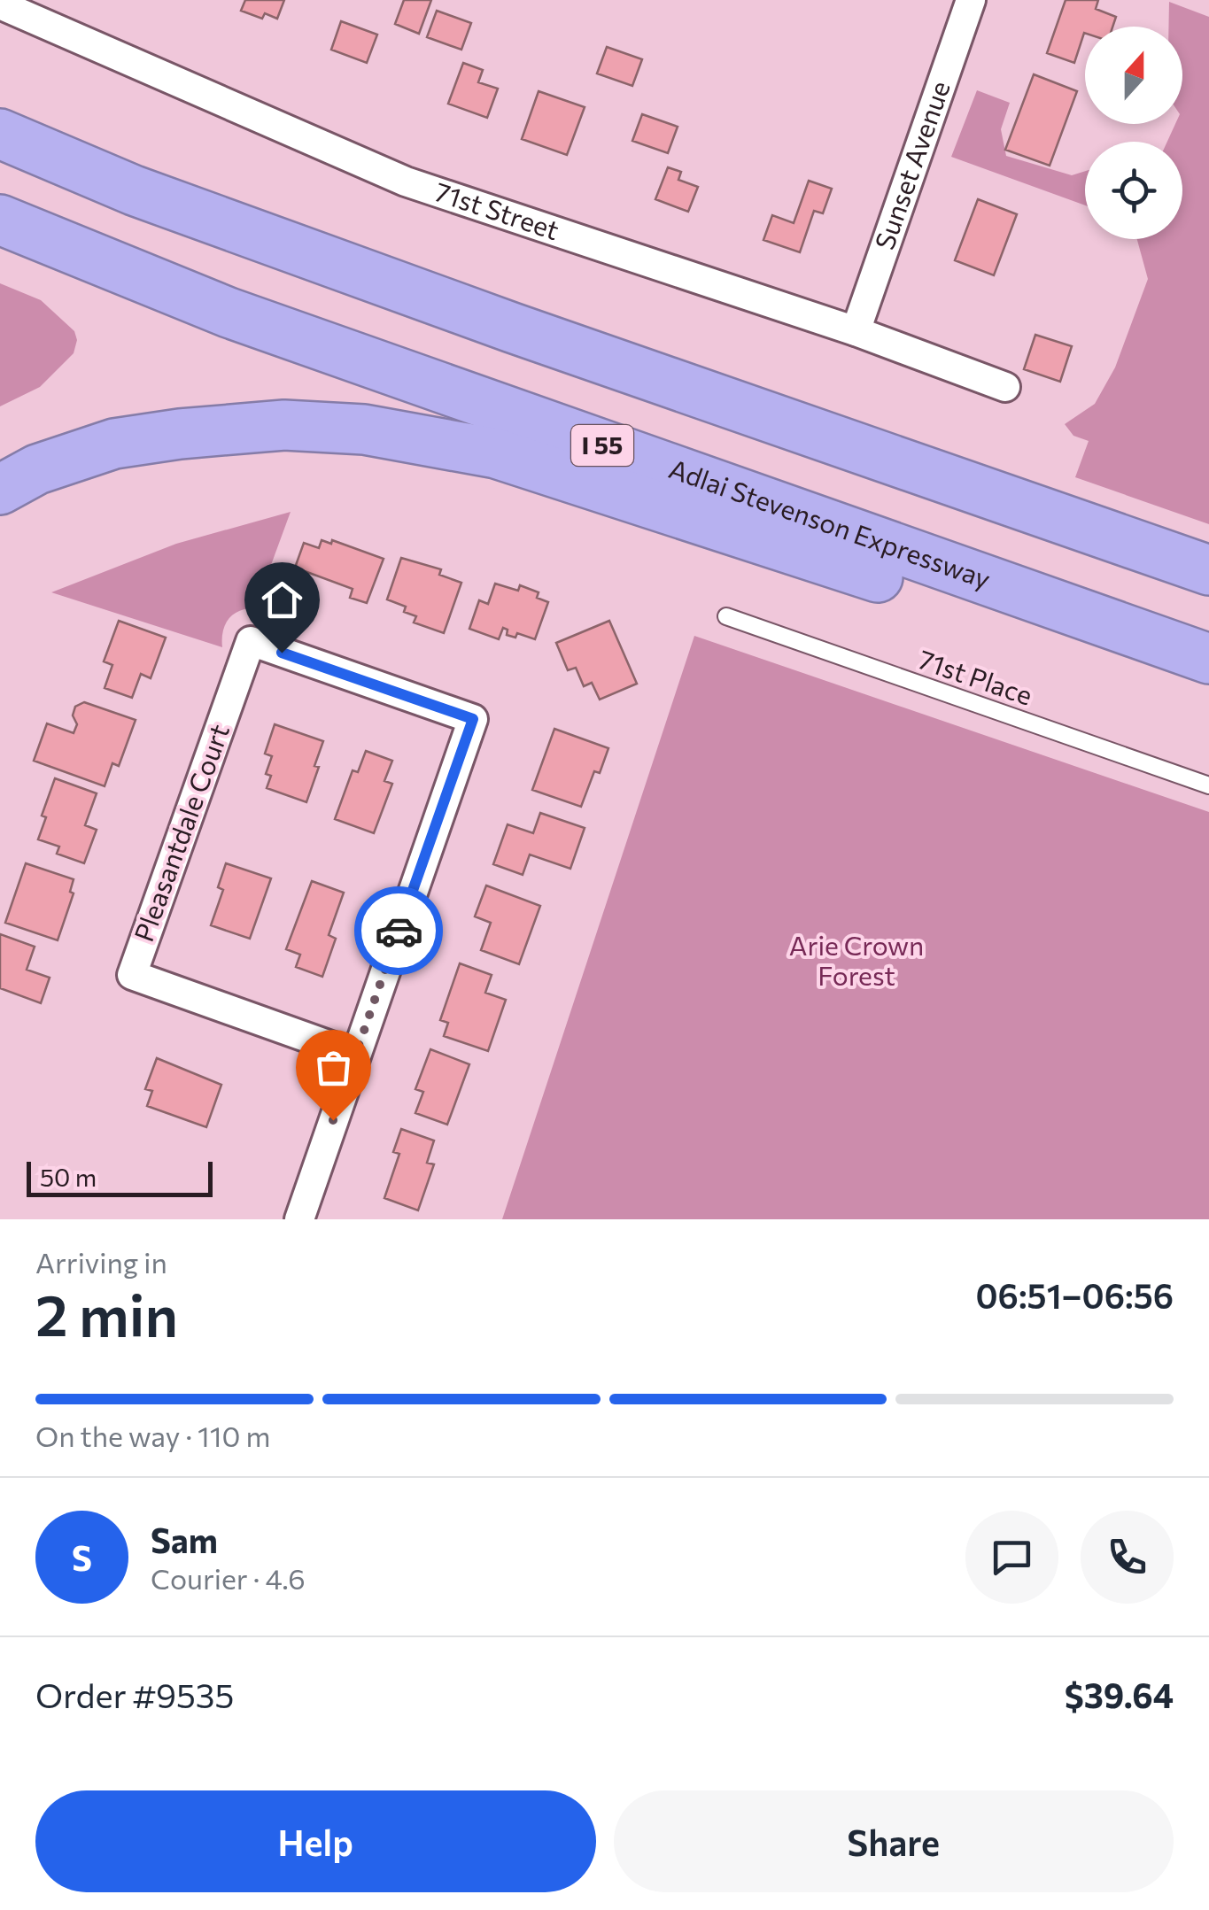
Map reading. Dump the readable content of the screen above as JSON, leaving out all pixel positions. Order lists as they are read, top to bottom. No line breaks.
{"streets":{"highway":["I 55","Adlai Stevenson Expressway"],"street":["Sunset Avenue","71st Street","Pleasantdale Court"],"lane":["71st Place"]},"crossings":[["Sunset Avenue","71st Street"]],"parks":["Arie Crown Forest"],"scale_bar":"50 m","north":"top","page":{"scale":"50 m","heading":["2 min","Arriving in","06:51–06:56"],"panel":["Sam","Courier · 4.6","Order #9535","$39.64"],"bar":"On the way · 110 m","round":"S","buttons":["Help","Share"]}}
